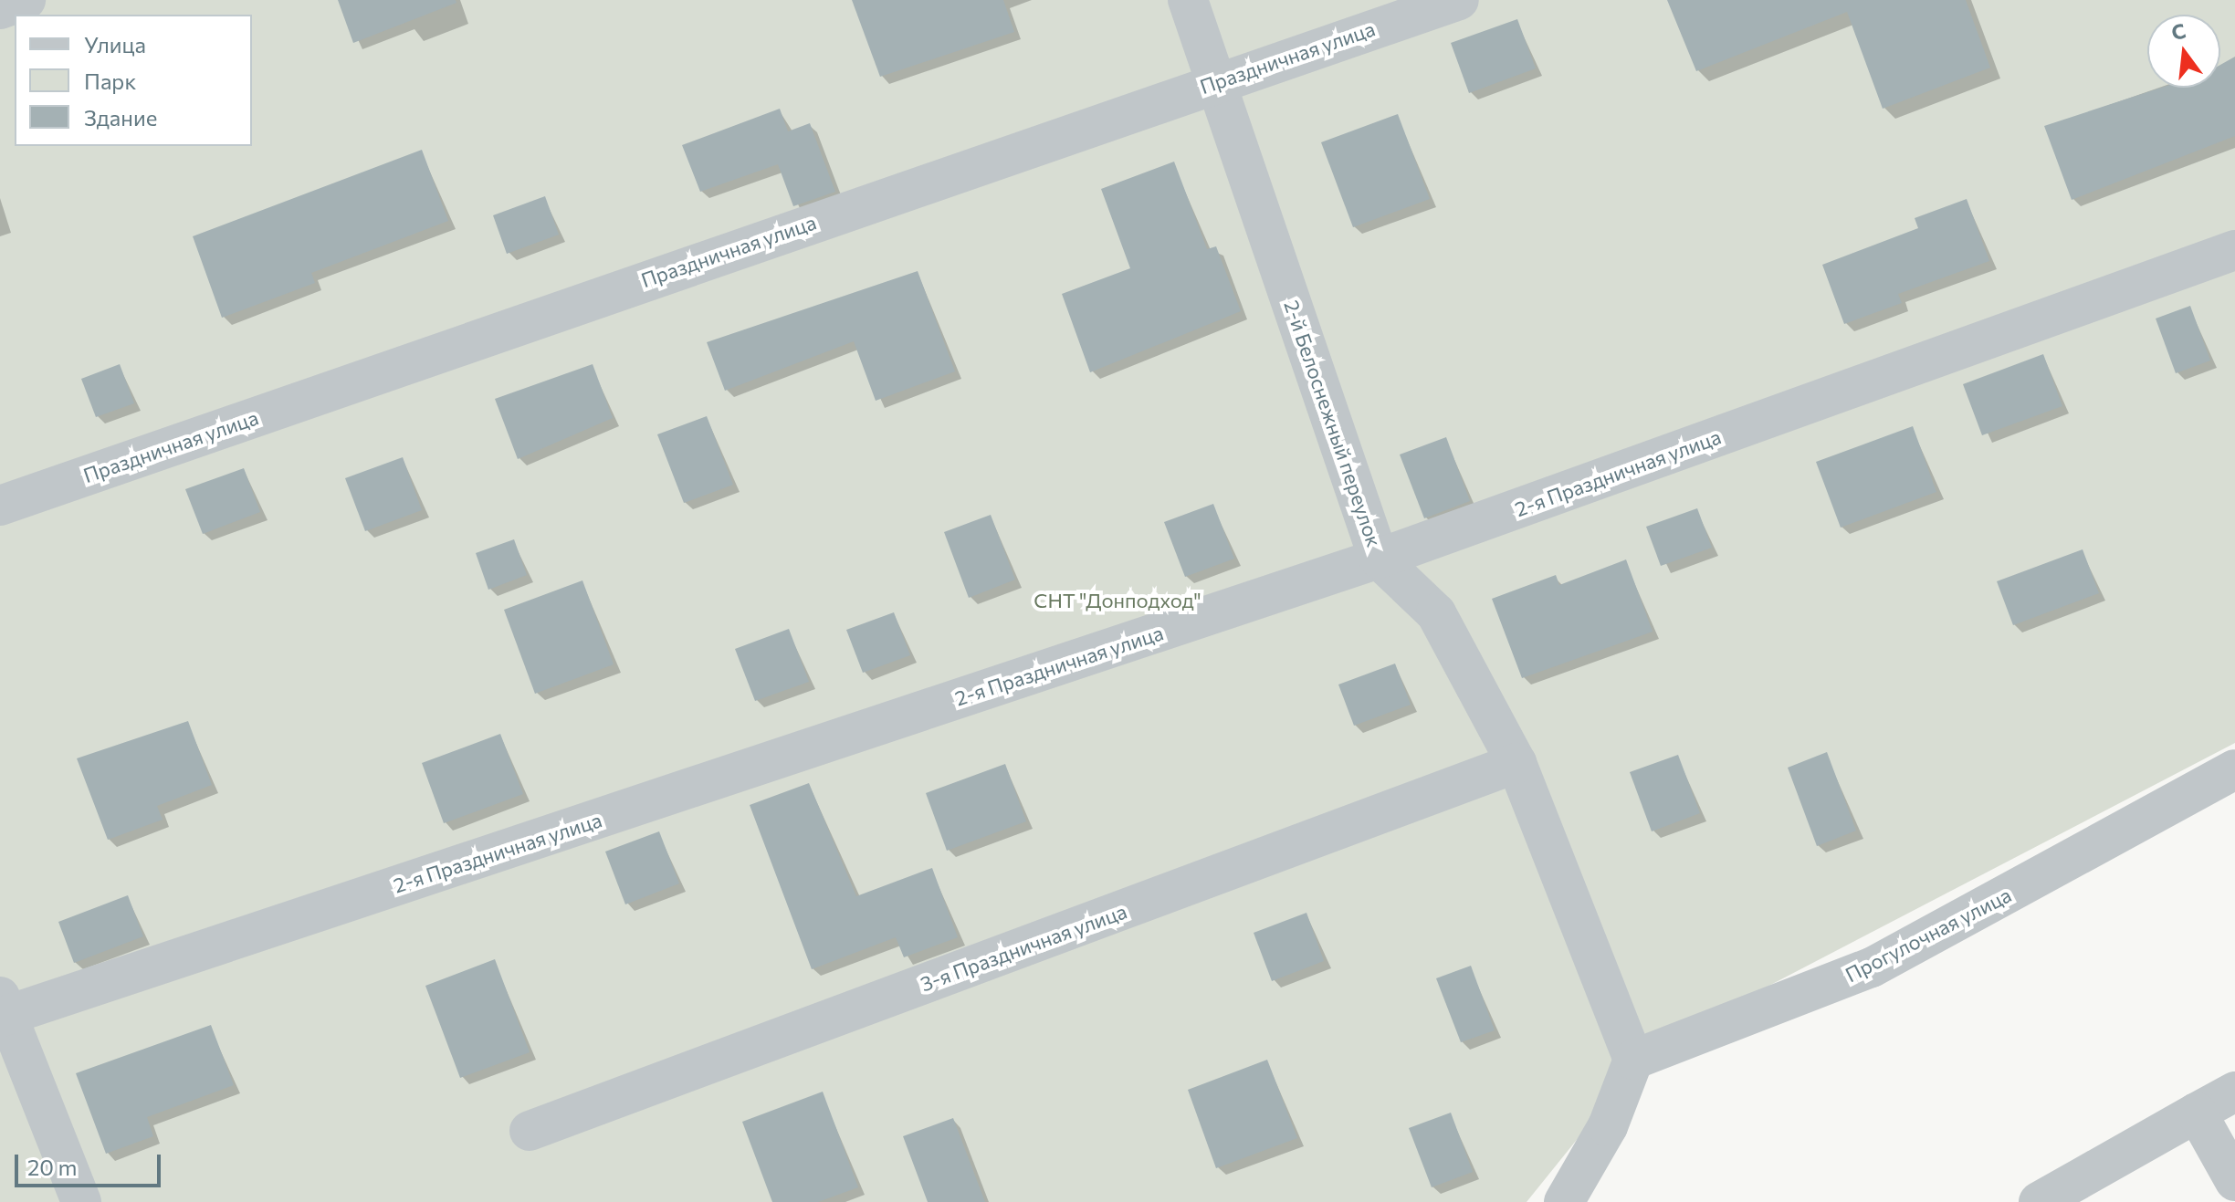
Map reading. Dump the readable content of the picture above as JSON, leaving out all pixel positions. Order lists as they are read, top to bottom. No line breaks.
{"streets":{"street":["Праздничная улица","2-й Белоснежный переулок","2-я Праздничная улица","Прогулочная улица","3-я Праздничная улица"]},"crossings":[["Праздничная улица","2-й Белоснежный переулок"],["2-й Белоснежный переулок","2-я Праздничная улица"],["2-й Белоснежный переулок","Прогулочная улица"],["2-й Белоснежный переулок","3-я Праздничная улица"]],"parks":["СНТ \"Донподход\""],"legend":["Улица","Парк","Здание"],"scale_bar":"20 m","north":"top"}
